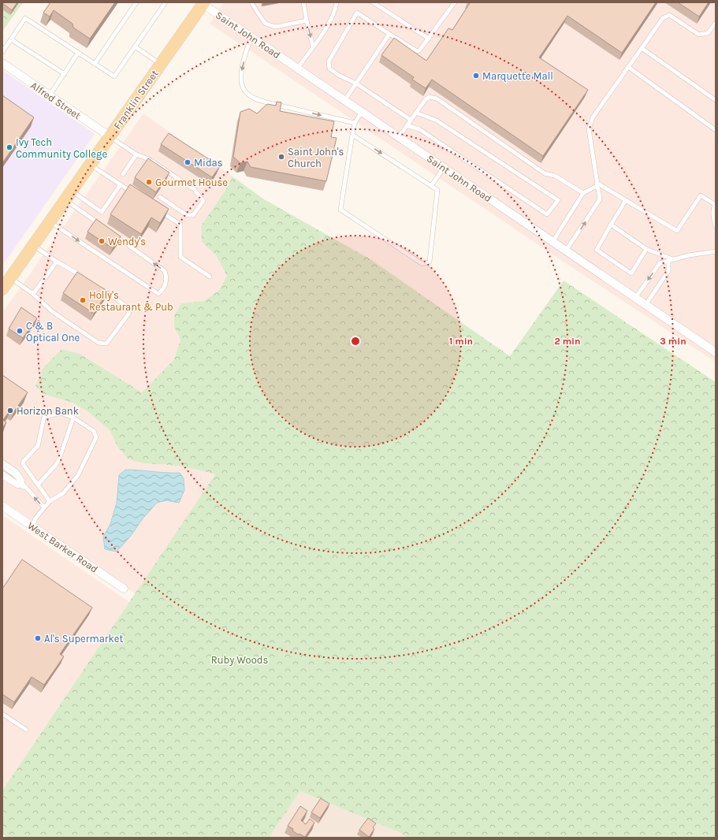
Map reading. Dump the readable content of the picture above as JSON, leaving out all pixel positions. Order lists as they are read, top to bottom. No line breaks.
{"streets":{"main road":["Franklin Street"],"street":["Saint John Road","Alfred Street","West Barker Road"]},"crossings":[["Saint John Road","Franklin Street"],["Franklin Street","Alfred Street"]],"parks":["Ruby Woods"],"places":["Marquette Mall","Ivy Tech Community College","Saint John's Church","Midas","Gourmet House","Wendy's","Holly's Restaurant & Pub","C & B Optical One","Horizon Bank","Al's Supermarket"],"rings":["1 min","2 min","3 min"]}
